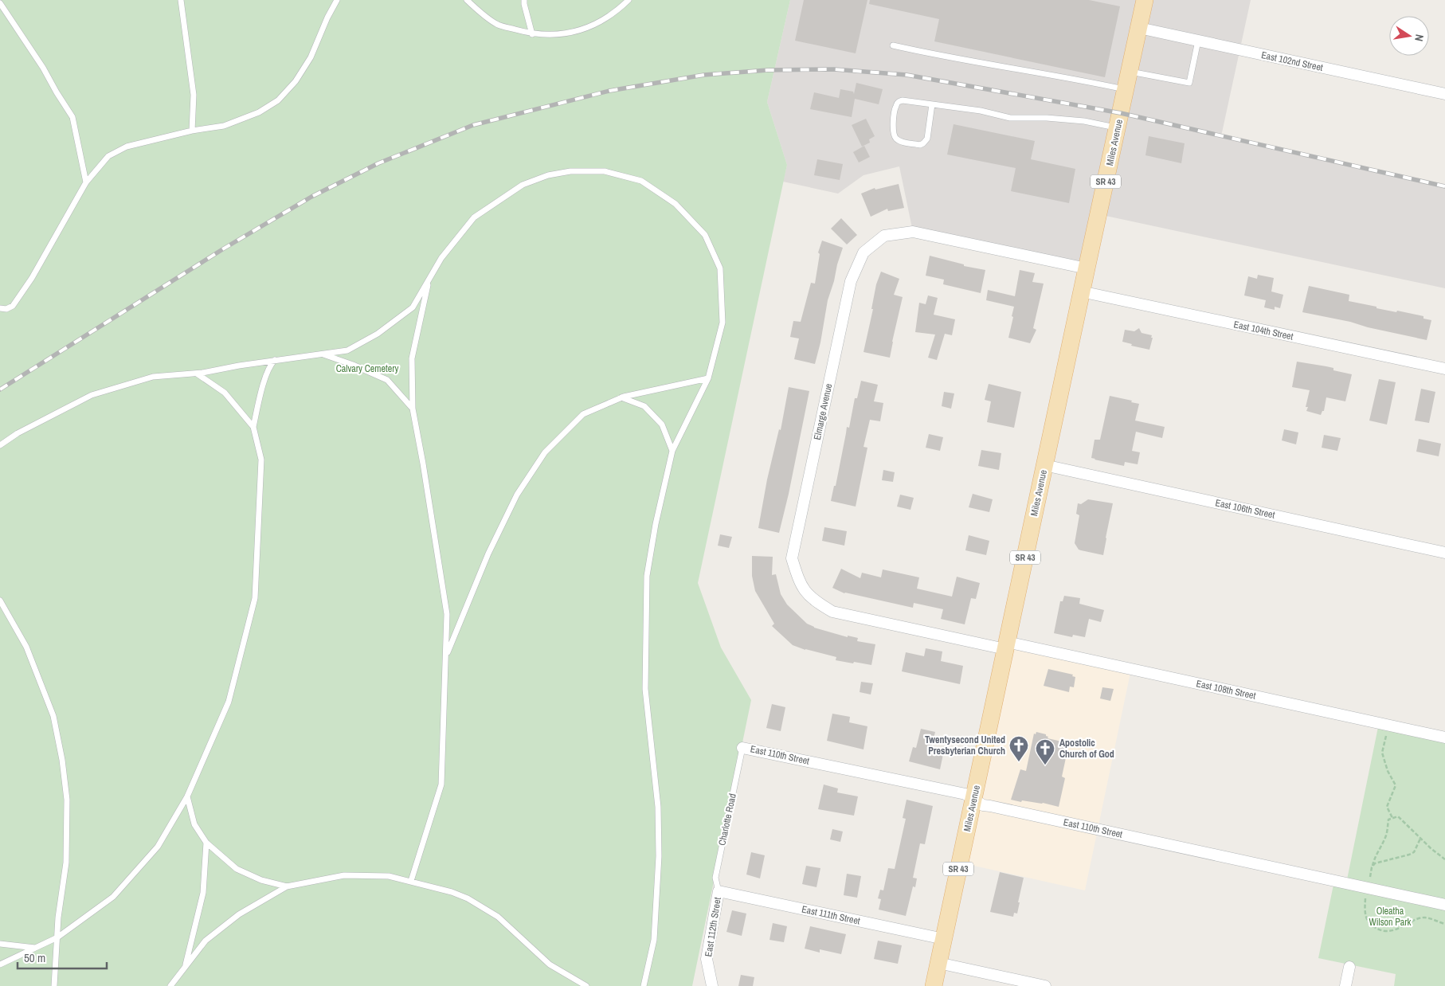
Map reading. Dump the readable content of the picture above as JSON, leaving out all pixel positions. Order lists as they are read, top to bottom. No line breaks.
{"streets":{"main road":["Miles Avenue","SR 43"],"street":["East 102nd Street","East 104th Street","Elmarge Avenue","East 106th Street","East 108th Street","East 110th Street","East 111th Street","East 112th Street"],"lane":["Charlotte Road"]},"crossings":[["East 102nd Street","Miles Avenue"],["Miles Avenue","East 104th Street"],["Miles Avenue","Elmarge Avenue"],["Miles Avenue","East 106th Street"],["Miles Avenue","East 108th Street"],["Miles Avenue","East 110th Street"],["Miles Avenue","East 111th Street"],["Elmarge Avenue","East 108th Street"],["East 110th Street","Charlotte Road"],["Charlotte Road","East 111th Street"],["Charlotte Road","East 112th Street"],["East 111th Street","East 112th Street"]],"parks":["Calvary Cemetery","Oleatha Wilson Park"],"places":{"church":["Twentysecond United Presbyterian Church","Apostolic Church of God"]},"scale_bar":"50 m","north":"right"}
